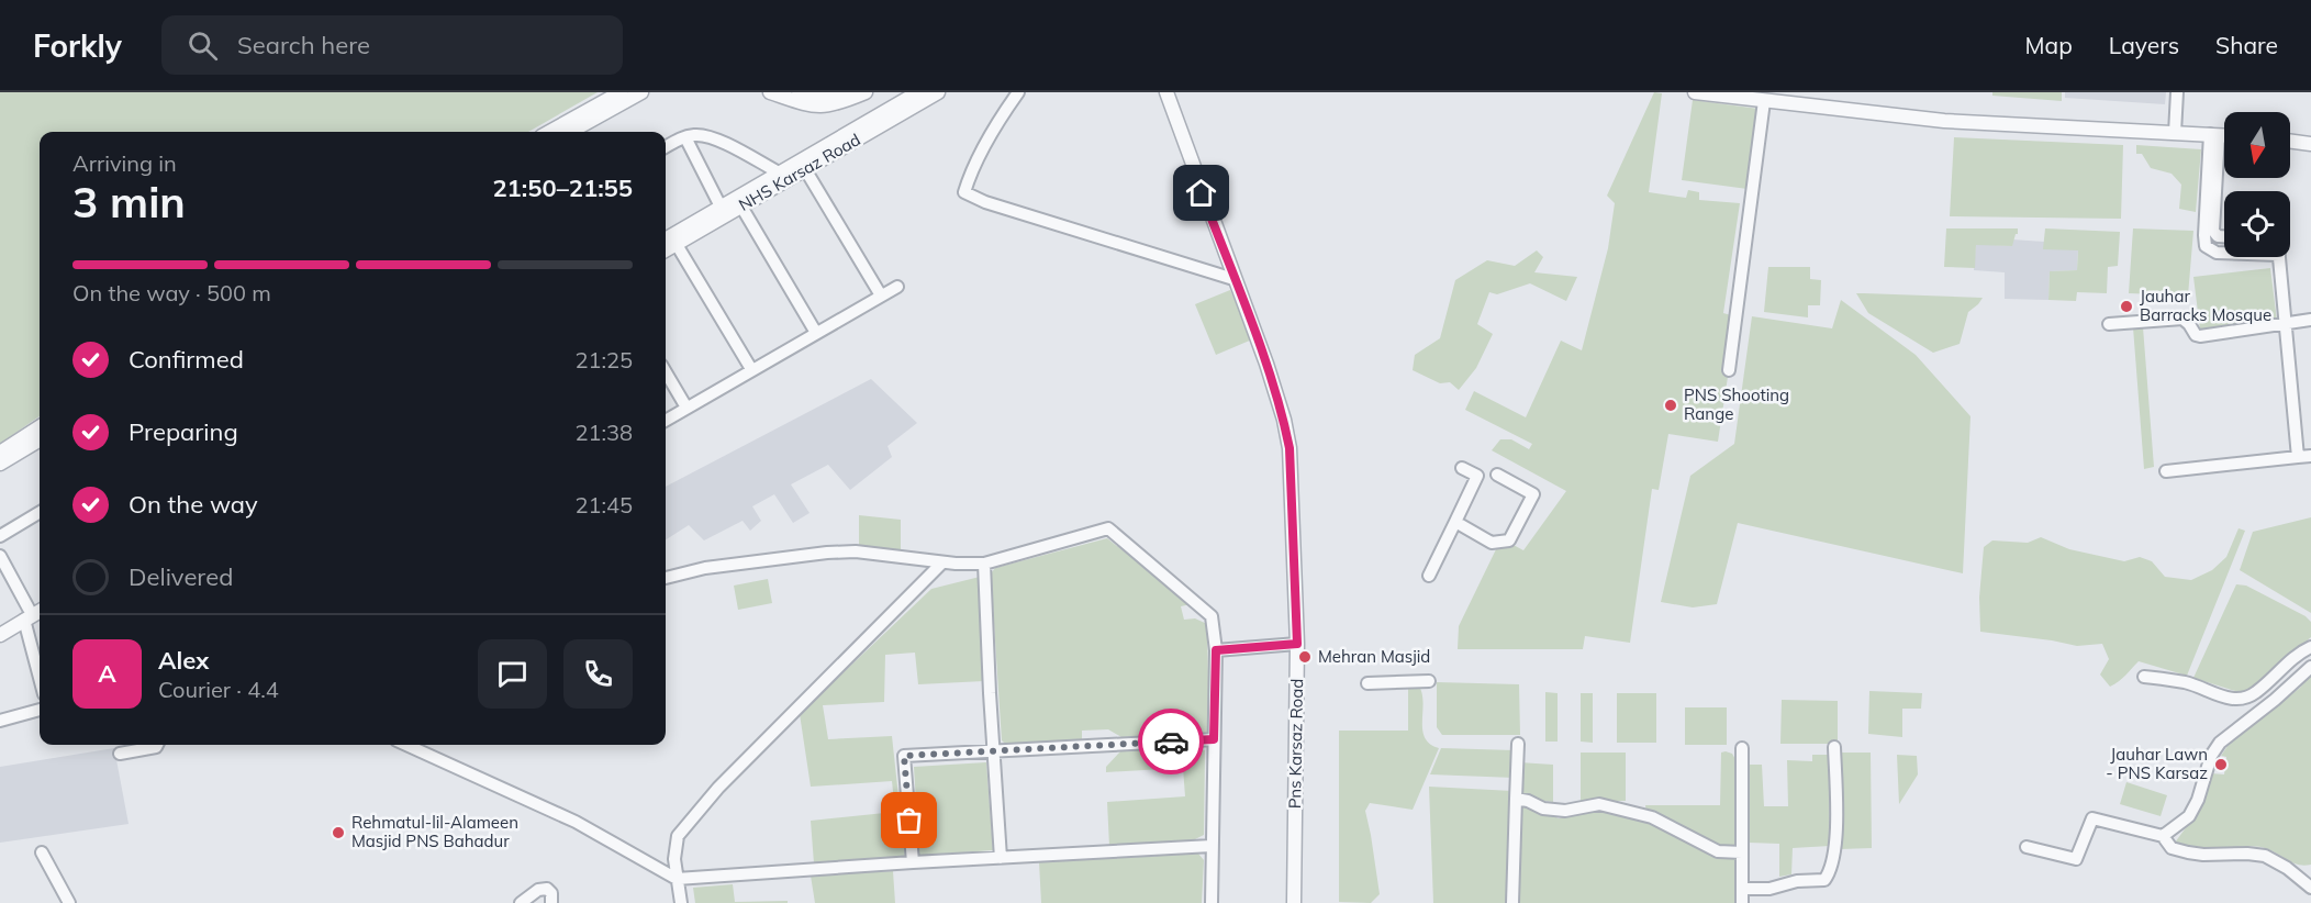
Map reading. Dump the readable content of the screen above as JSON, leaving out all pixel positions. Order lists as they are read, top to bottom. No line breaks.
{"streets":{"street":["NHS Karsaz Road","Pns Karsaz Road"]},"places":["Jauhar Barracks Mosque","PNS Shooting Range","Mehran Masjid","Jauhar Lawn - PNS Karsaz","Rehmatul-lil-Alameen Masjid PNS Bahadur"],"north":"bottom","page":{"header":"Forkly","search":"Search here","nav":["Map","Layers","Share"],"heading":["3 min","Arriving in","21:50–21:55"],"panel":["Alex","Courier · 4.4"],"bar":"On the way · 500 m","list":[["Confirmed","21:25"],["Preparing","21:38"],["On the way","21:45"],"Delivered"],"round":"A"}}
